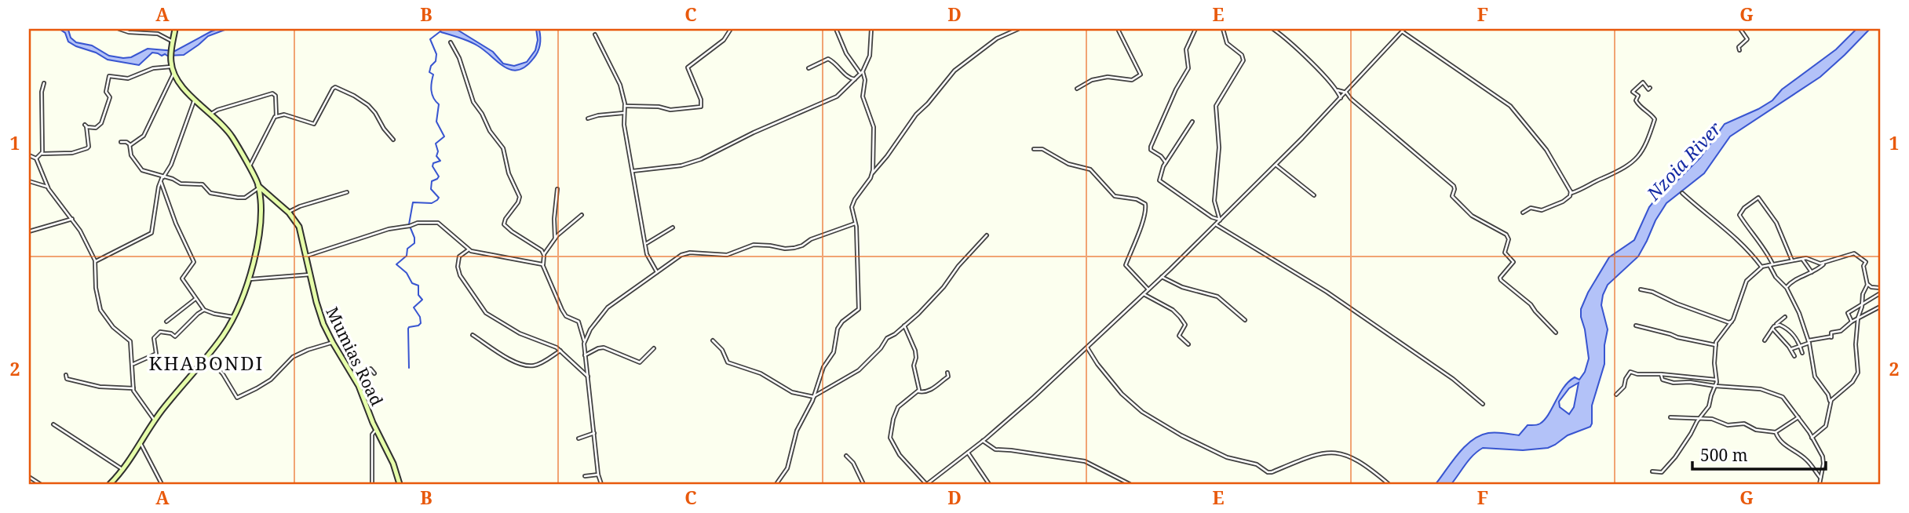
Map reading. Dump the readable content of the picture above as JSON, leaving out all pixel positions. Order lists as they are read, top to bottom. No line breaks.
{"streets":{"street":["Mumias Road"]},"districts":["KHABONDI"],"water":["Nzoia River"],"scale_bar":"500 m","grid":{"columns":["A","B","C","D","E","F","G"],"rows":["1","2"]}}
